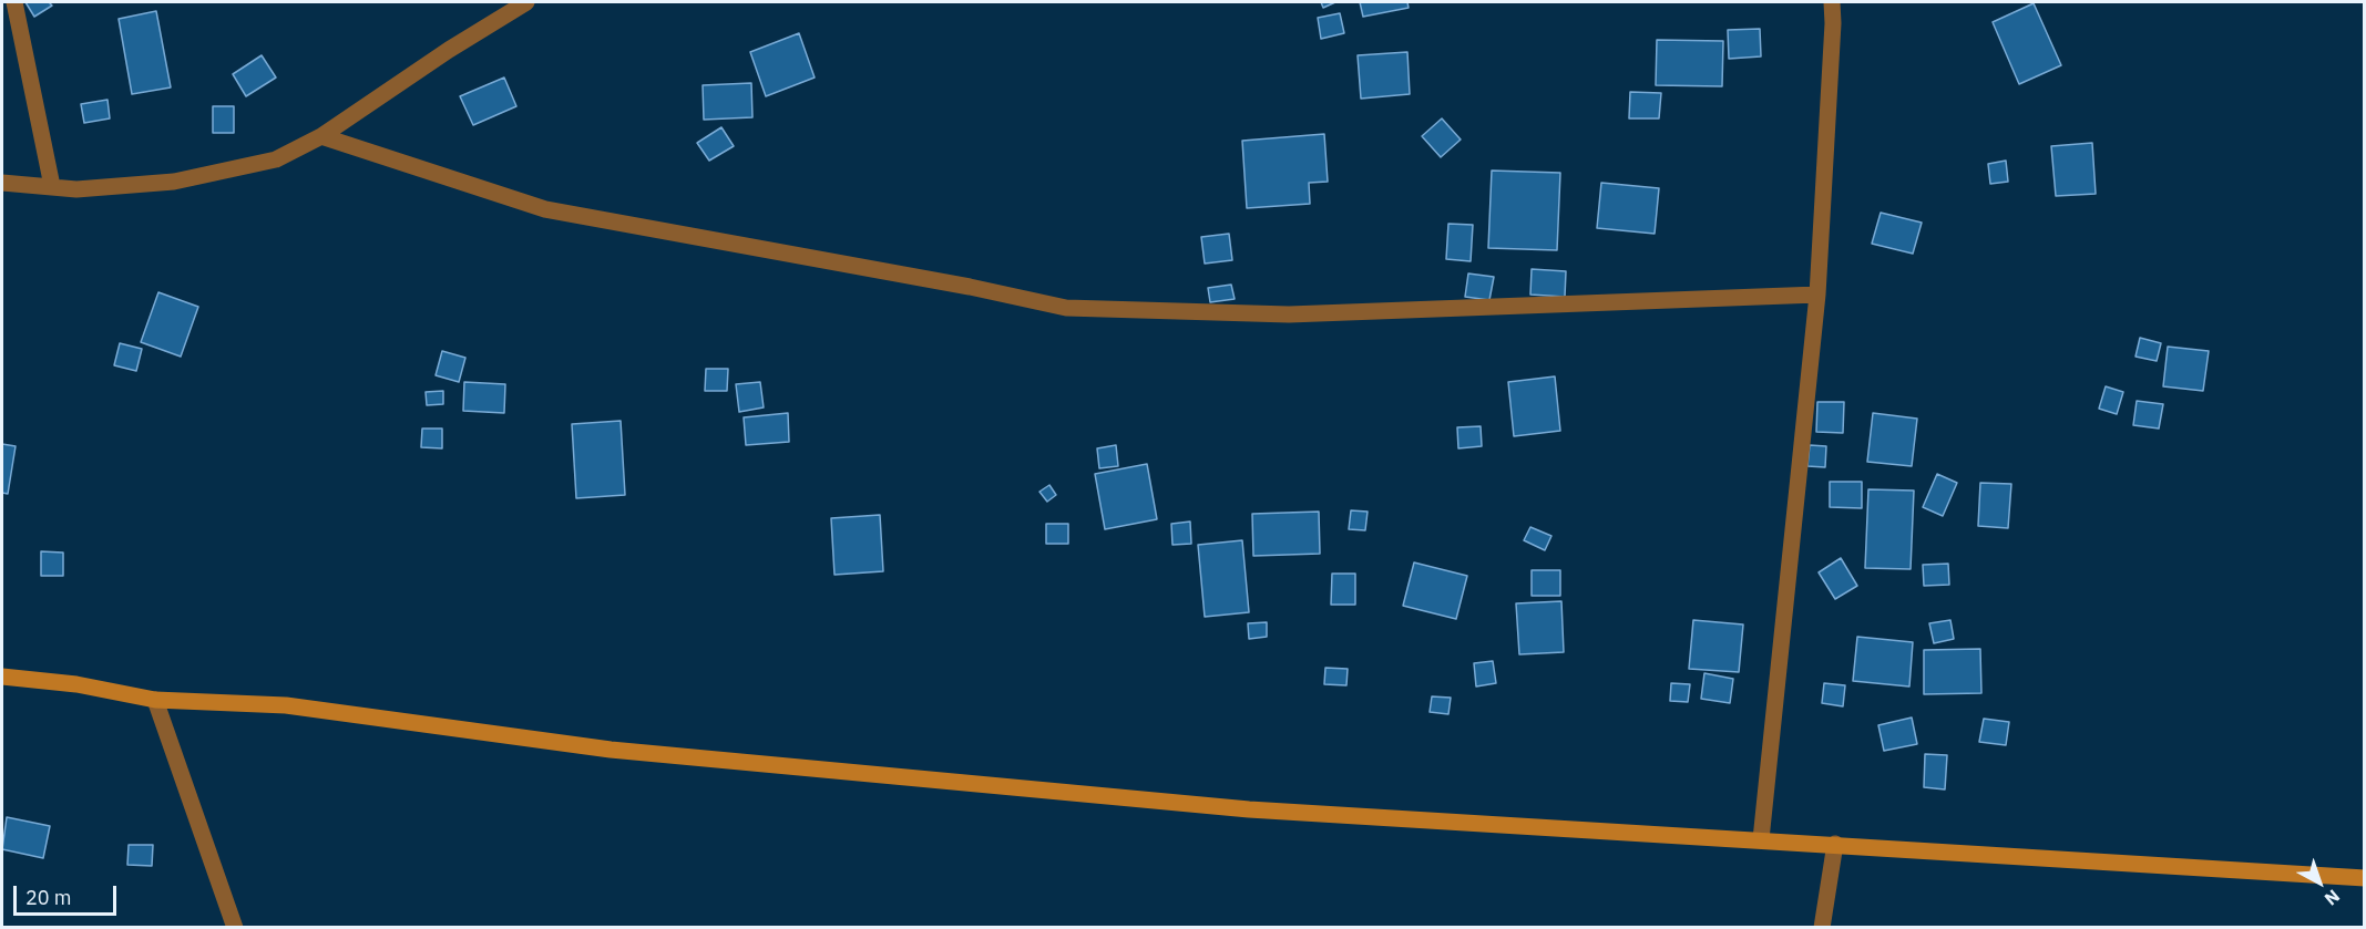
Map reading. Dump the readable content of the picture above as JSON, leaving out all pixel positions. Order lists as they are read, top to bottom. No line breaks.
{"scale_bar":"20 m","north":"bottom right"}
